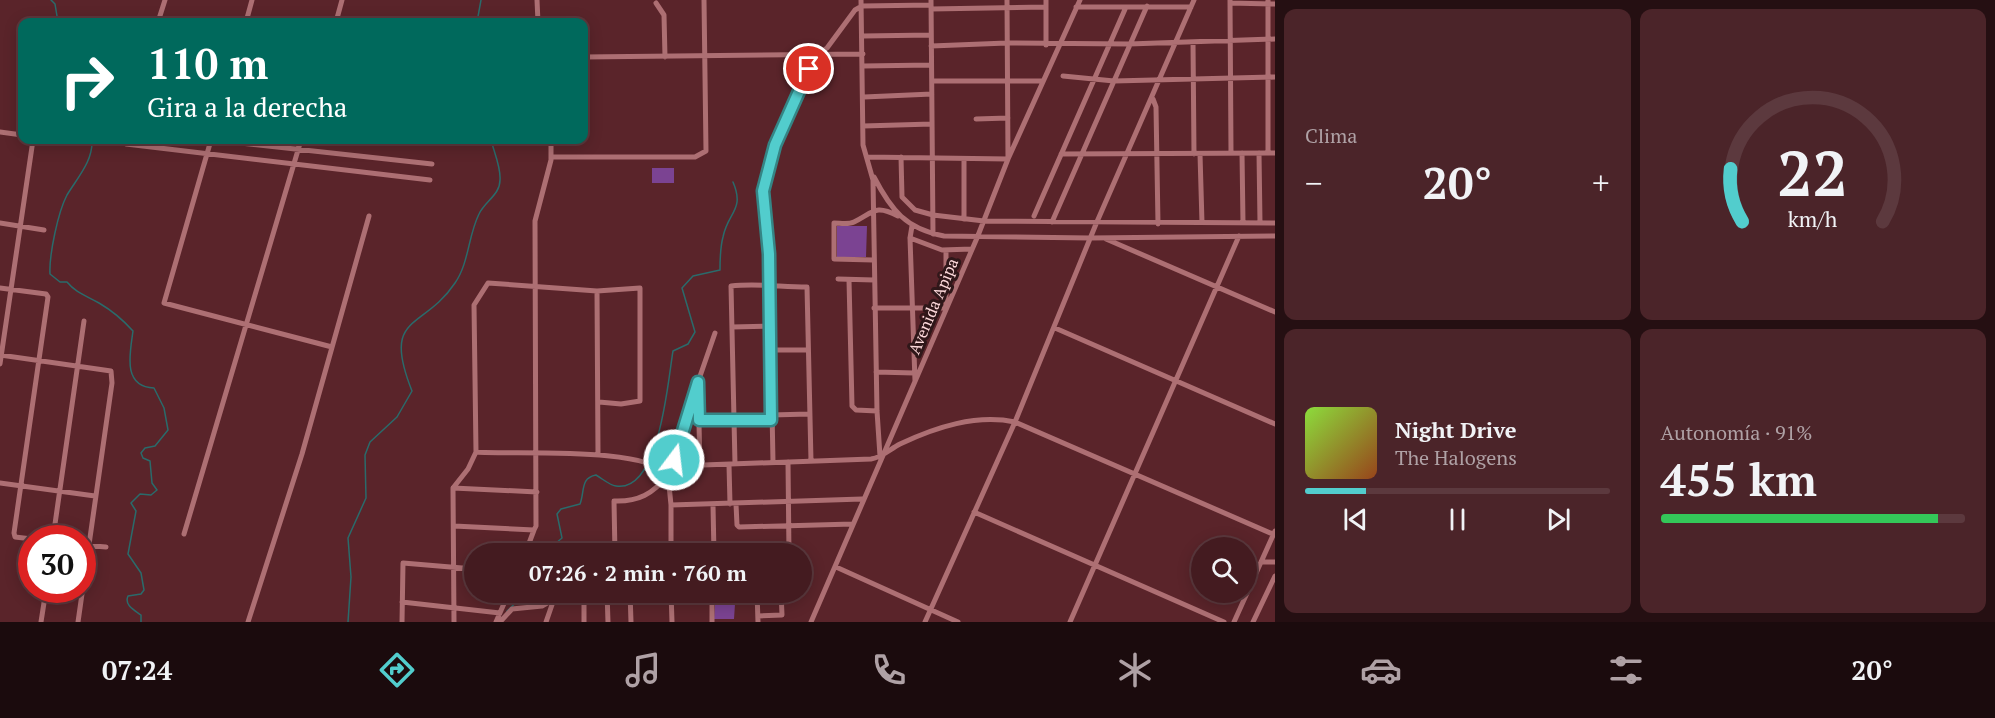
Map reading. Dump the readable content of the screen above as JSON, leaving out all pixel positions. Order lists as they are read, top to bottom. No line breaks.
{"streets":{"street":["Avenida Apipa"]},"page":{"tile":["Clima",["Autonomía · 91%","455 km"]],"turn":["110 m","Gira a la derecha"],"heat":["−","20°","+"],"song":["Night Drive","The Halogens"],"limit":"30","trip":"07:26 · 2 min · 760 m","tabs":["07:24","20°"],"gauge":["22","km/h"]}}
